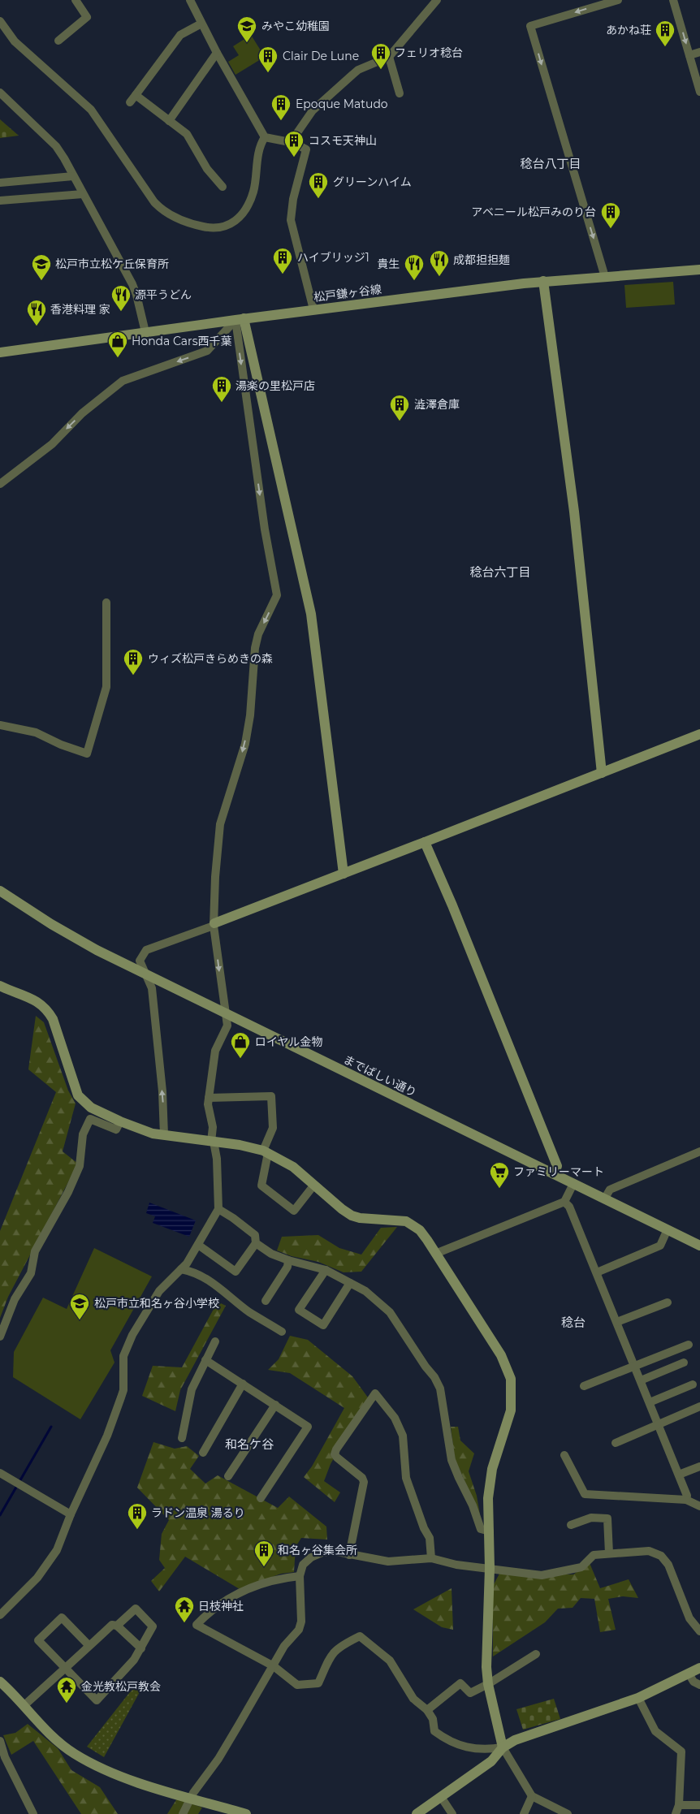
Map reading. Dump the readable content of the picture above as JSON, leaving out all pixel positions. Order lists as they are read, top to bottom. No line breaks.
{"streets":{"street":["松戸鎌ヶ谷線","までばしい通り"]},"districts":["稔台八丁目","稔台六丁目","稔台","和名ケ谷"],"places":{"school or university":["みやこ幼稚園","松戸市立松ケ丘保育所","松戸市立和名ヶ谷小学校"],"building":["あかね荘","フェリオ稔台","Clair De Lune","Epoque Matudo","コスモ天神山","グリーンハイム","アベニール松戸みのり台","ハイブリッジ1","湯楽の里松戸店","澁澤倉庫","ウィズ松戸きらめきの森","ラドン温泉 湯るり","和名ヶ谷集会所"],"restaurant":["成都担担麺","貴生","源平うどん","香港料理 家"],"shop":["Honda Cars西千葉","ロイヤル金物"],"supermarket":["ファミリーマート"],"temple":["日枝神社","金光教松戸教会"]}}
